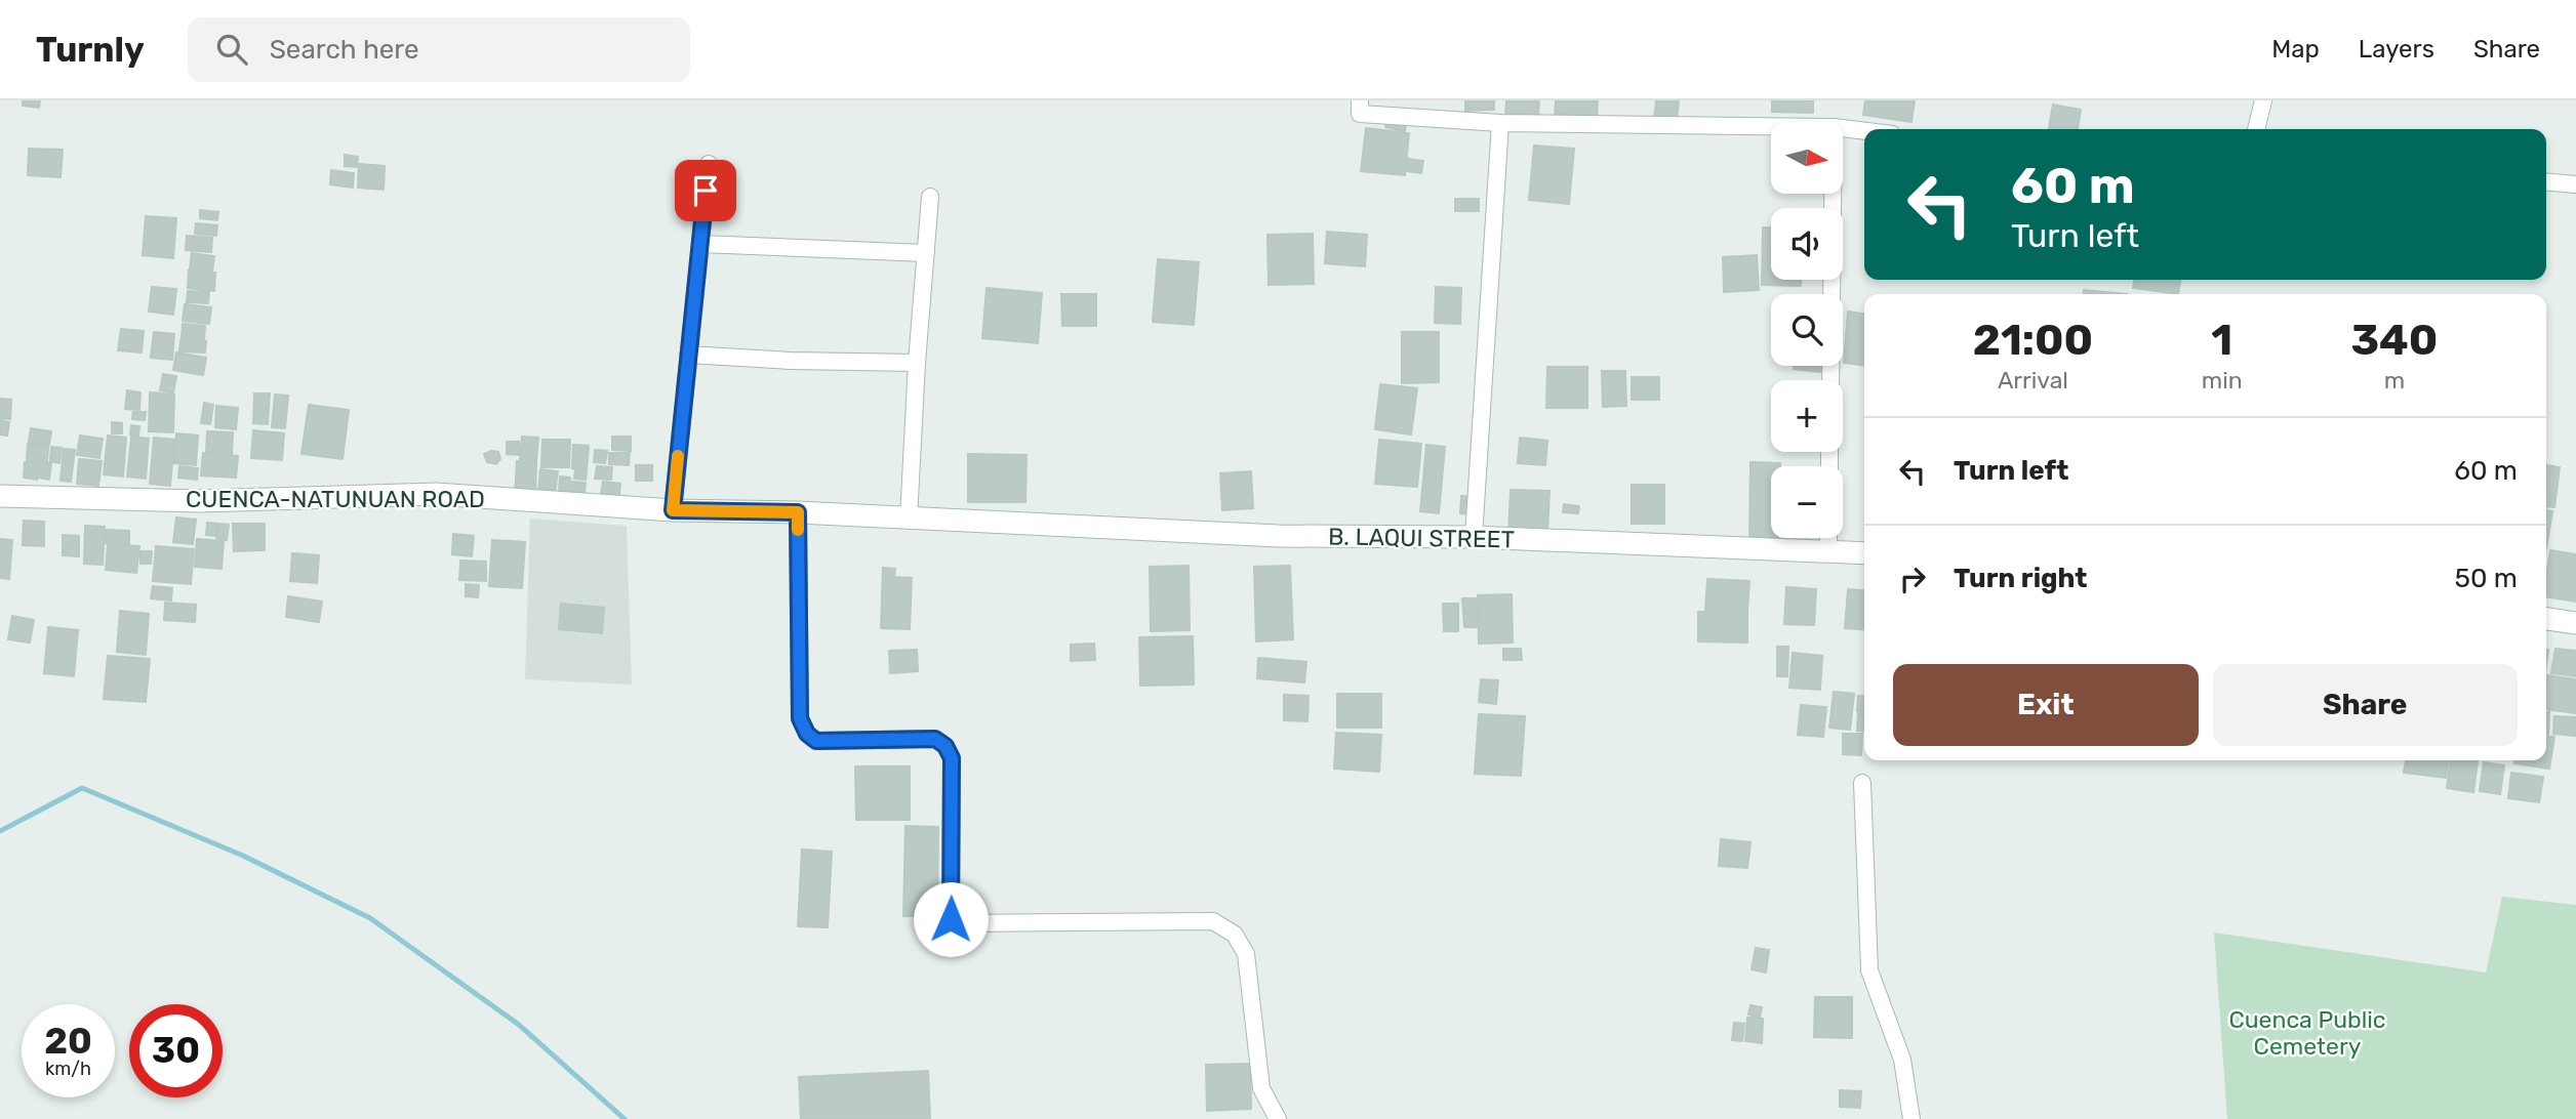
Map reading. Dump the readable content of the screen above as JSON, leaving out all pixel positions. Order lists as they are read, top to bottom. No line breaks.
{"streets":{"main road":["CUENCA-NATUNUAN ROAD","B. LAQUI STREET"]},"crossings":[["CUENCA-NATUNUAN ROAD","B. LAQUI STREET"]],"parks":["Cuenca Public Cemetery"],"north":"right","page":{"header":"Turnly","search":"Search here","nav":["Map","Layers","Share"],"map_buttons":["+","−"],"turn":["60 m","Turn left"],"eta":["21:00","Arrival","1","min","340","m"],"list":[{"name":"Turn left","value":"60 m"},{"name":"Turn right","value":"50 m"}],"buttons":["Exit","Share"],"speed":"20 km/h","limit":"30"}}
